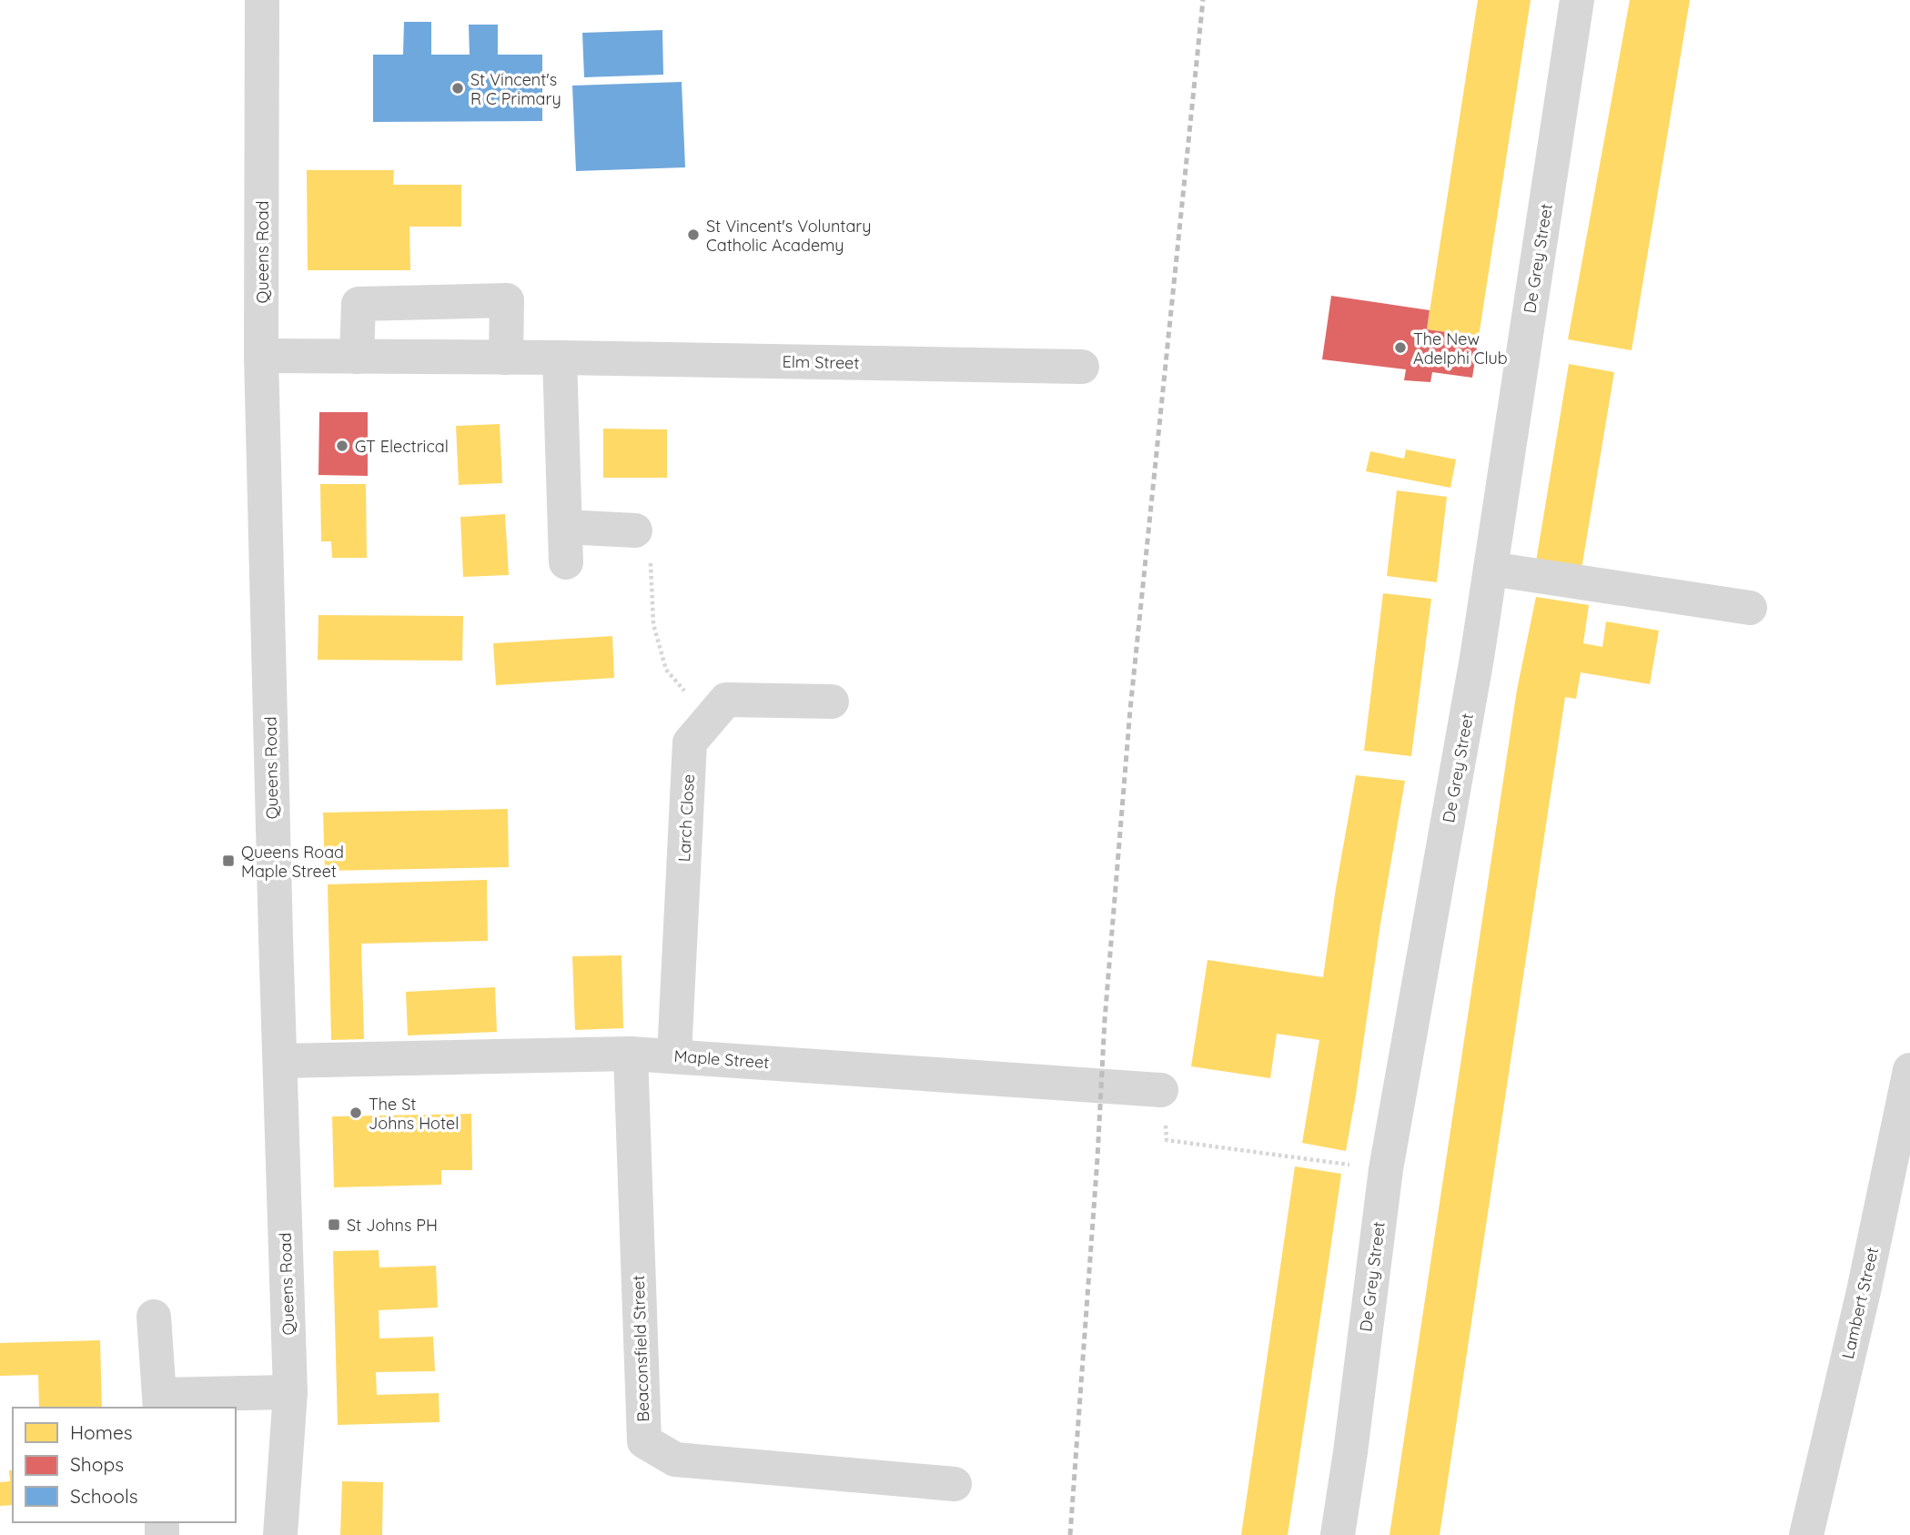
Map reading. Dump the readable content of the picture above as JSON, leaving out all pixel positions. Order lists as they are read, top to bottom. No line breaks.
{"streets":{"street":["Queens Road","De Grey Street","Elm Street","Larch Close","Maple Street","Lambert Street","Beaconsfield Street"]},"crossings":[["Queens Road","Elm Street"],["Queens Road","Maple Street"],["Larch Close","Maple Street"],["Maple Street","Beaconsfield Street"]],"places":{"other":["St Vincent's R C Primary","St Vincent's Voluntary Catholic Academy","The New Adelphi Club","GT Electrical","The St Johns Hotel"],"transit":["Queens Road Maple Street","St Johns PH"]},"legend":["Homes","Shops","Schools"]}
